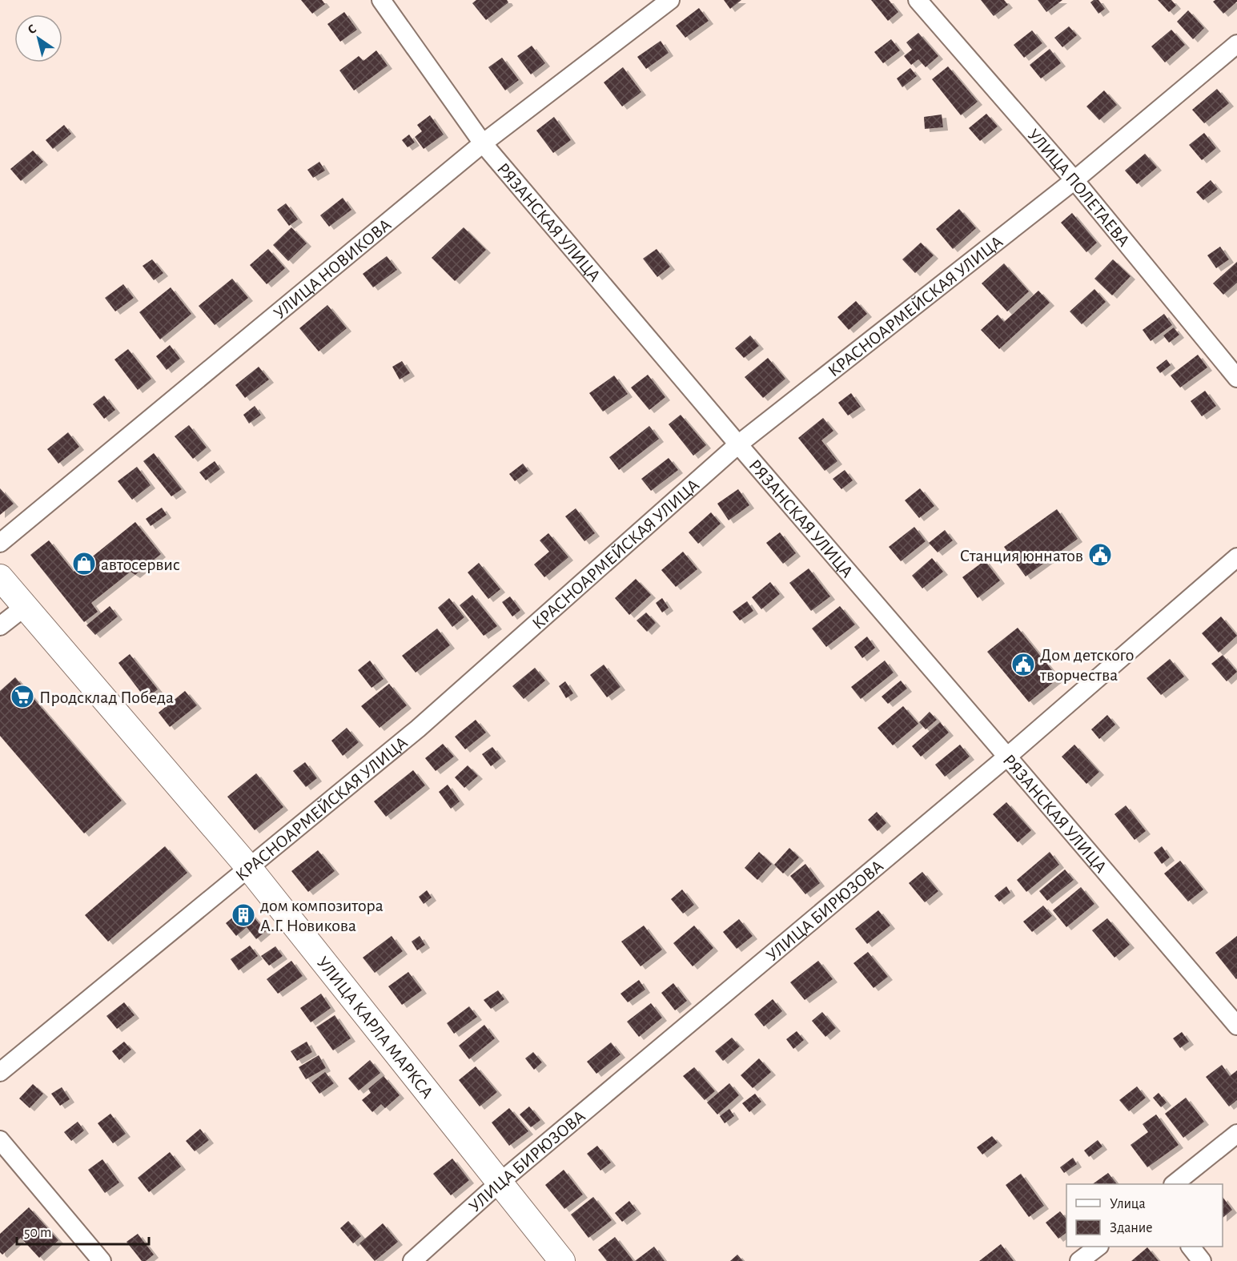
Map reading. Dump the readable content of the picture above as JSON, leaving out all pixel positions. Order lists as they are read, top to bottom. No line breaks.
{"streets":{"main road":["УЛИЦА КАРЛА МАРКСА"],"street":["УЛИЦА ПОЛЕТАЕВА","РЯЗАНСКАЯ УЛИЦА","УЛИЦА НОВИКОВА","КРАСНОАРМЕЙСКАЯ УЛИЦА","УЛИЦА БИРЮЗОВА"]},"crossings":[["УЛИЦА ПОЛЕТАЕВА","КРАСНОАРМЕЙСКАЯ УЛИЦА"],["РЯЗАНСКАЯ УЛИЦА","УЛИЦА НОВИКОВА"],["РЯЗАНСКАЯ УЛИЦА","КРАСНОАРМЕЙСКАЯ УЛИЦА"],["РЯЗАНСКАЯ УЛИЦА","УЛИЦА БИРЮЗОВА"],["КРАСНОАРМЕЙСКАЯ УЛИЦА","УЛИЦА КАРЛА МАРКСА"],["УЛИЦА БИРЮЗОВА","УЛИЦА КАРЛА МАРКСА"]],"places":{"public building":["Станция юннатов","Дом детского творчества"],"shop":["автосервис"],"supermarket":["Продсклад Победа"],"building":["дом композитора А.Г. Новикова"]},"legend":["Улица","Здание"],"scale_bar":"50 m","north":"top left"}
